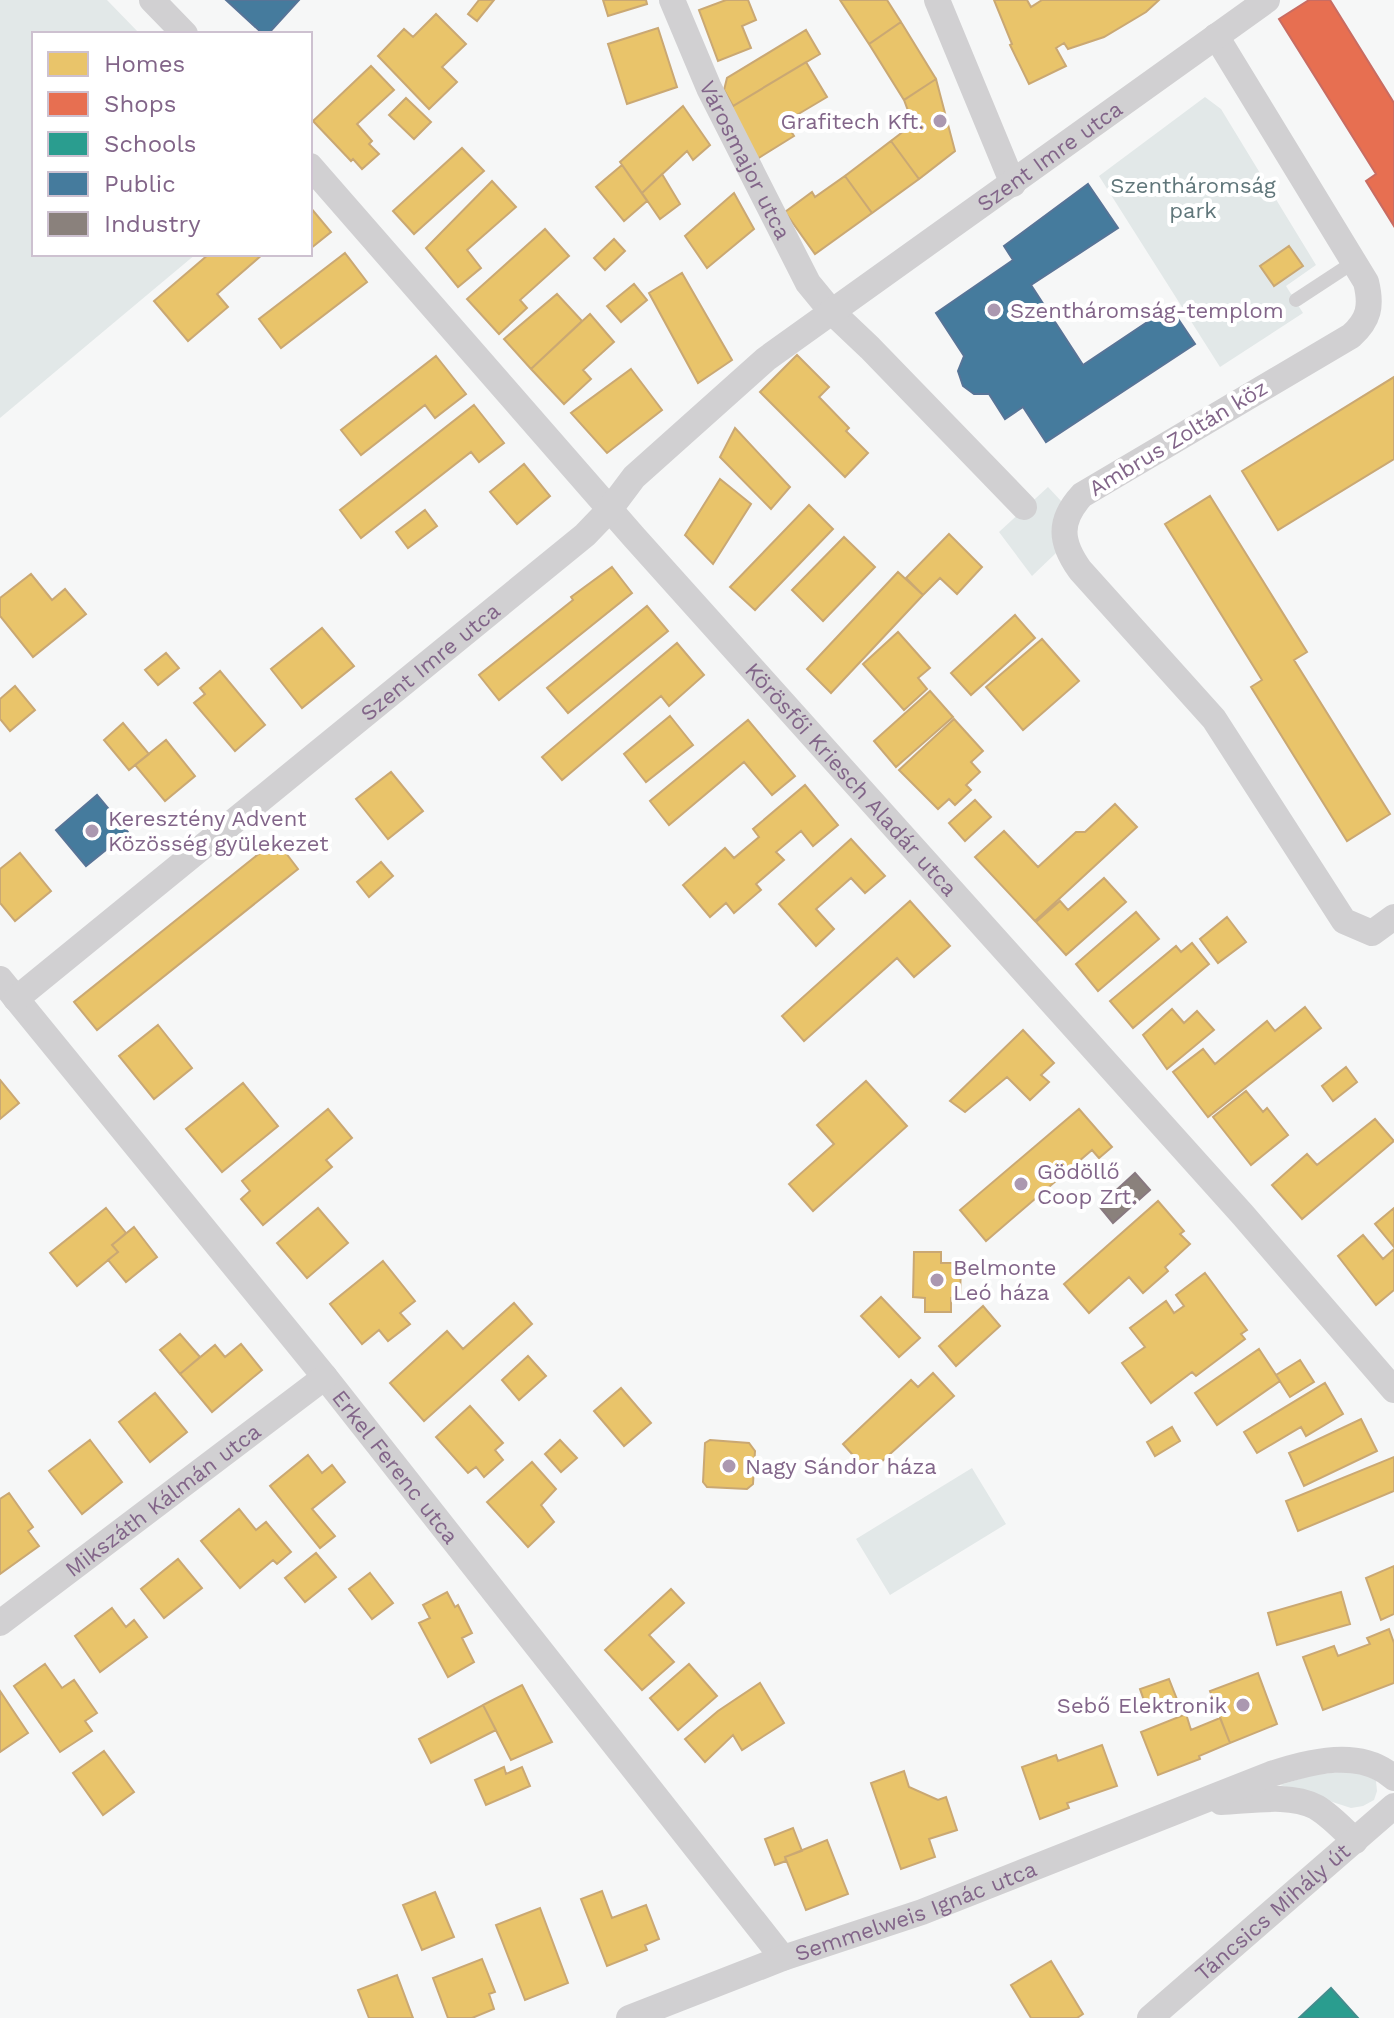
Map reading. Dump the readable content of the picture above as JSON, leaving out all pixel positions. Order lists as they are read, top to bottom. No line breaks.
{"streets":{"street":["Szent Imre utca","Városmajor utca","Ambrus Zoltán köz","Körösfői Kriesch Aladár utca","Erkel Ferenc utca","Mikszáth Kálmán utca","Semmelweis Ignác utca","Táncsics Mihály út"]},"crossings":[["Szent Imre utca","Városmajor utca"],["Szent Imre utca","Ambrus Zoltán köz"],["Szent Imre utca","Körösfői Kriesch Aladár utca"],["Szent Imre utca","Erkel Ferenc utca"],["Erkel Ferenc utca","Mikszáth Kálmán utca"],["Erkel Ferenc utca","Semmelweis Ignác utca"],["Semmelweis Ignác utca","Táncsics Mihály út"]],"parks":["Szentháromság park"],"places":["Grafitech Kft.","Szentháromság-templom","Keresztény Advent Közösség gyülekezet","Gödöllő Coop Zrt.","Belmonte Leó háza","Nagy Sándor háza","Sebő Elektronik"],"legend":["Homes","Shops","Schools","Public","Industry"]}
